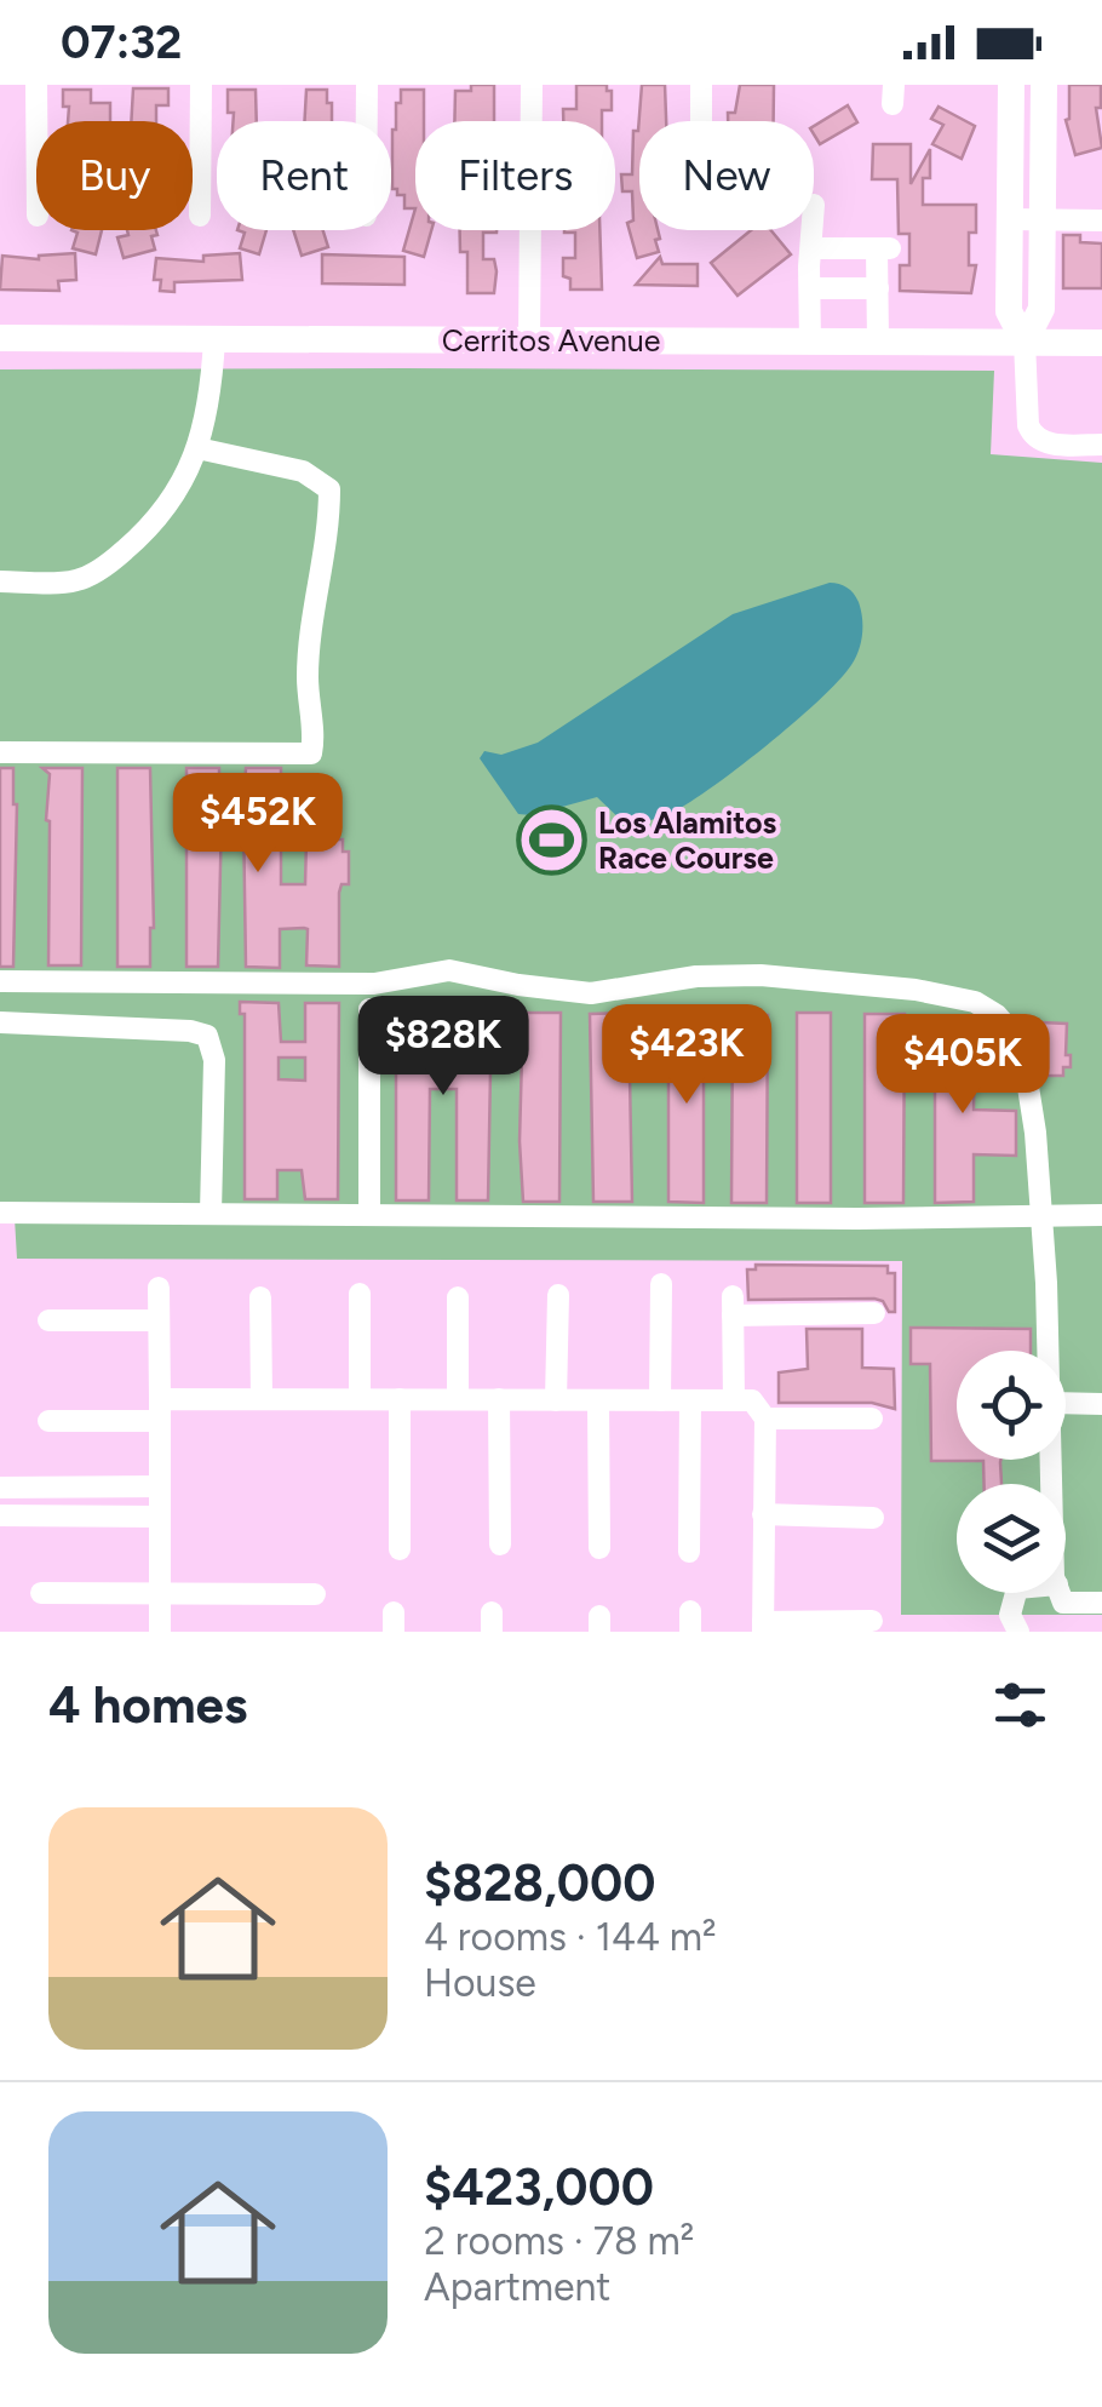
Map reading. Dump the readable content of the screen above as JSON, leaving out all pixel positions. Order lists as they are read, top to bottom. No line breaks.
{"streets":{"main road":["Cerritos Avenue"]},"places":{"sports":["Los Alamitos Race Course"]},"page":{"status":"07:32","chip":["Buy","Rent","Filters","New"],"price":["$452K","$828K","$423K","$405K"],"heading":"4 homes","list":[{"name":"$828,000","note":"4 rooms · 144 m² · House"},{"name":"$423,000","note":"2 rooms · 78 m² · Apartment"}]}}
